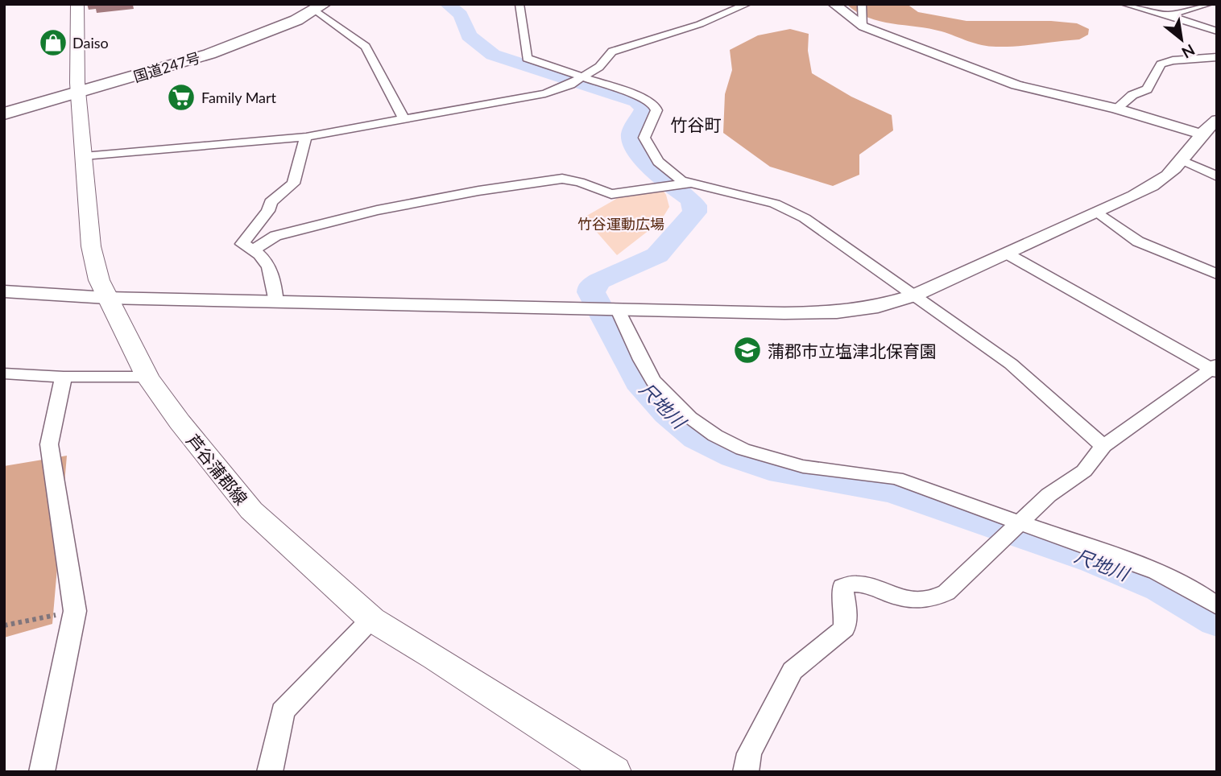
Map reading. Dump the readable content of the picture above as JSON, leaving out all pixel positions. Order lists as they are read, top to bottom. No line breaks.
{"streets":{"highway":["国道247号"],"main road":["芦谷蒲郡線"]},"crossings":[["国道247号","芦谷蒲郡線"]],"districts":["竹谷町"],"water":["尺地川"],"parks":["竹谷運動広場"],"places":{"shop":["Daiso"],"supermarket":["Family Mart"],"school or university":["蒲郡市立塩津北保育園"]},"north":"bottom right"}
